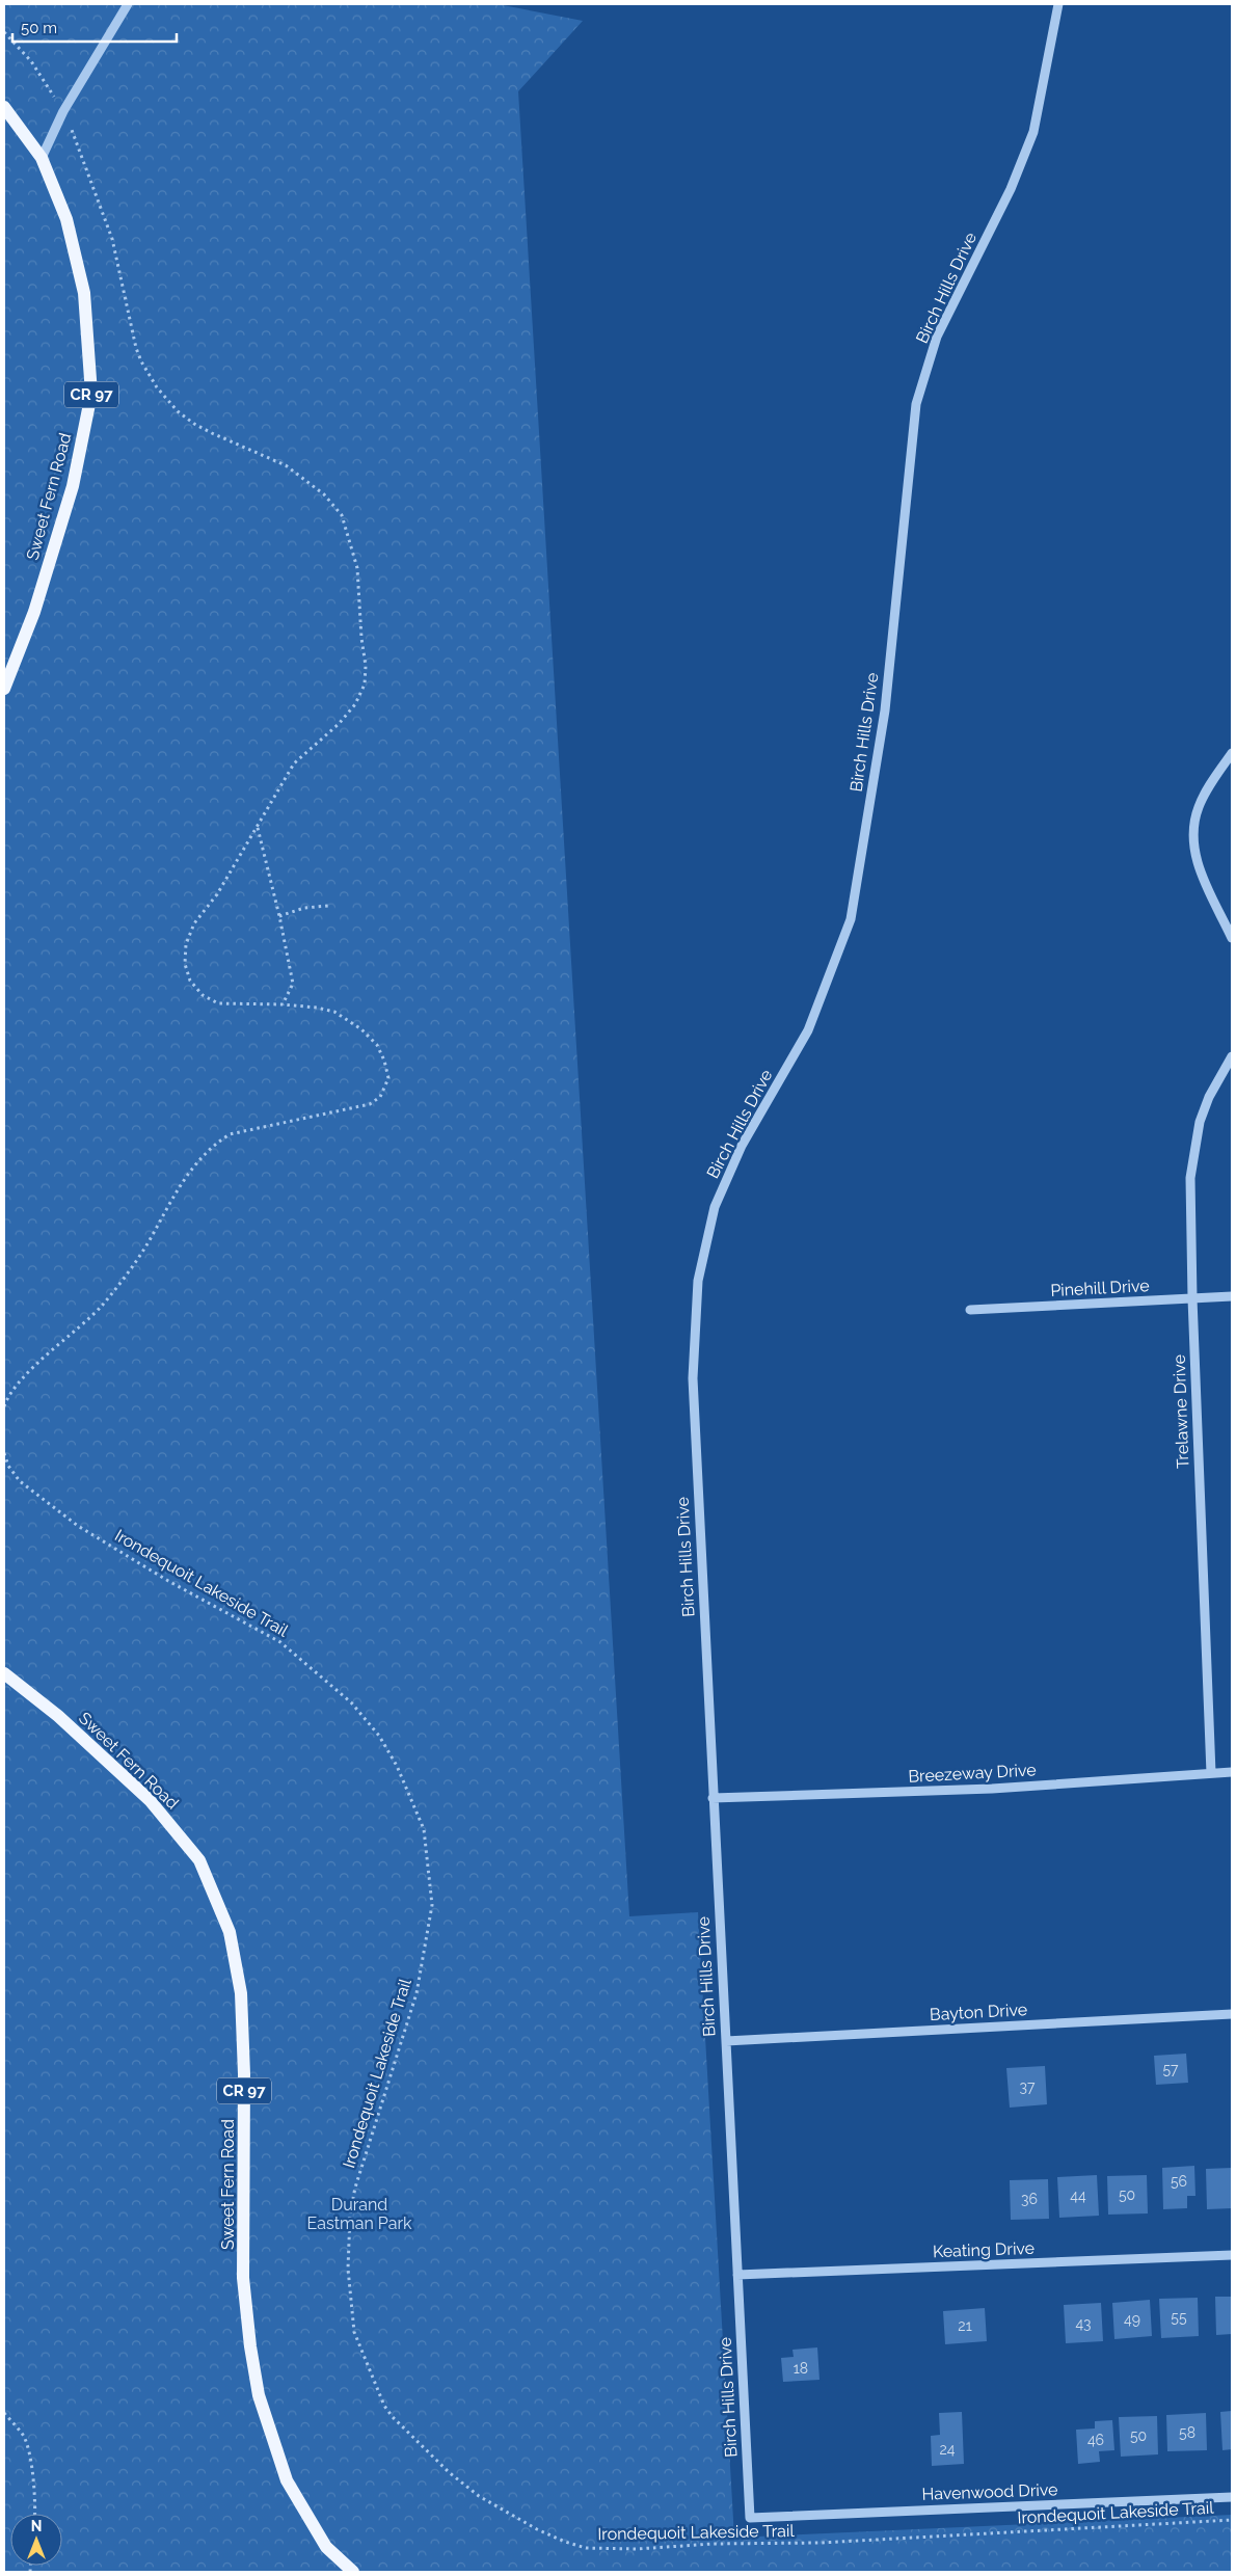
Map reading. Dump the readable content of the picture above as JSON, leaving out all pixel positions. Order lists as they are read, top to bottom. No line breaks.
{"streets":{"main road":["CR 97","Sweet Fern Road"],"street":["Birch Hills Drive","Pinehill Drive","Trelawne Drive","Breezeway Drive","Bayton Drive","Keating Drive","Havenwood Drive"],"path":["Irondequoit Lakeside Trail"]},"crossings":[["Birch Hills Drive","Breezeway Drive"],["Birch Hills Drive","Bayton Drive"],["Birch Hills Drive","Keating Drive"],["Birch Hills Drive","Havenwood Drive"],["Pinehill Drive","Trelawne Drive"],["Trelawne Drive","Breezeway Drive"]],"parks":["Durand Eastman Park"],"house_numbers":["57","37","56","50","44","36","55","49","43","21","18","58","50","46","24"],"scale_bar":"50 m","north":"top"}
